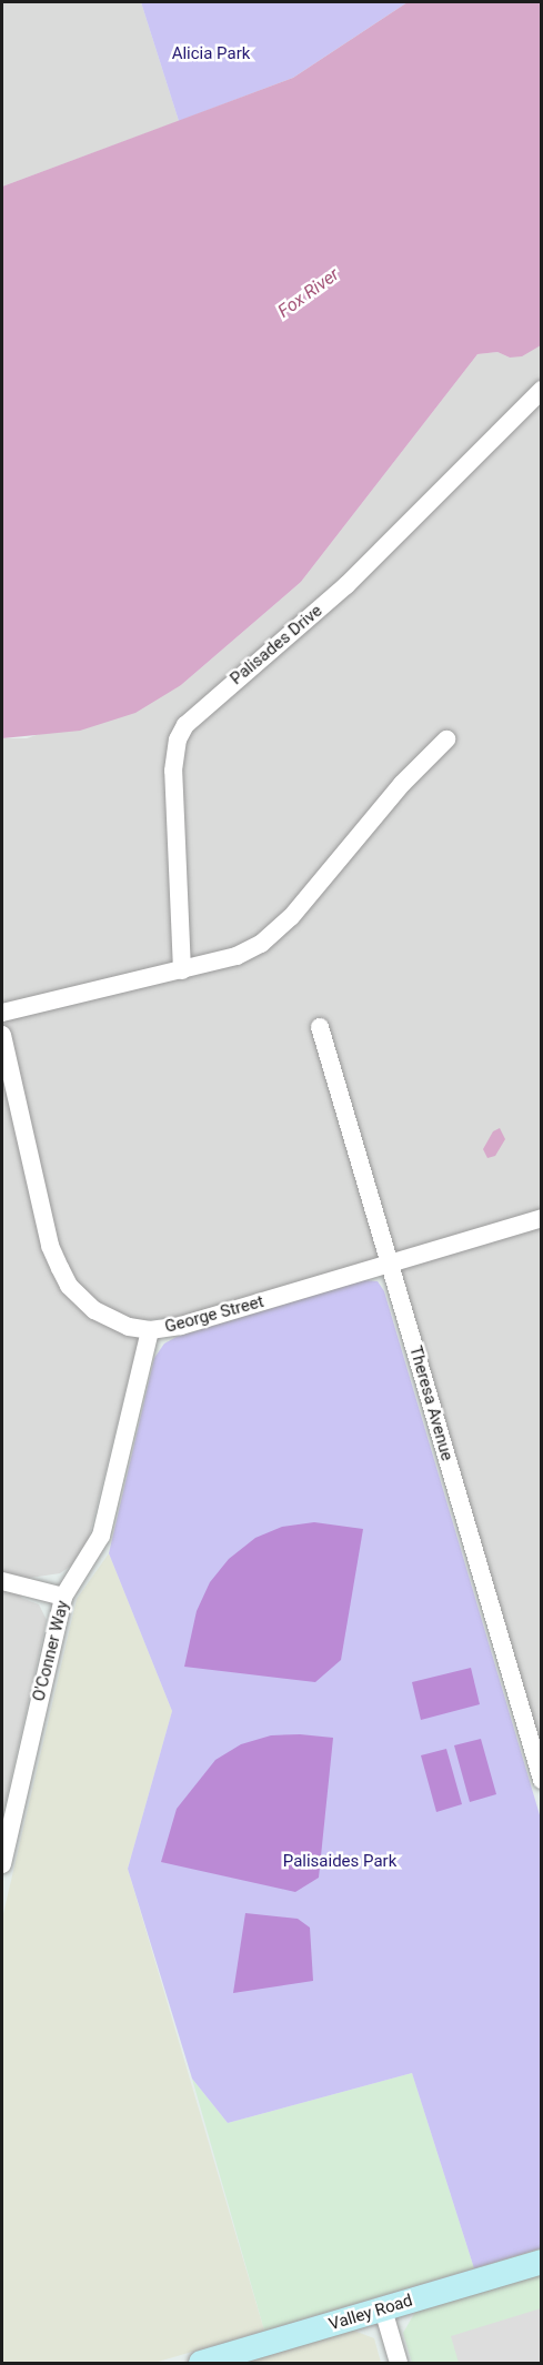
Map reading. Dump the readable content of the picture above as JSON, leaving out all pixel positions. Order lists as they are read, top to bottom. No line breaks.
{"streets":{"main road":["Valley Road"],"street":["Palisades Drive","George Street","Theresa Avenue","O'Conner Way"]},"crossings":[["George Street","Theresa Avenue"],["George Street","O'Conner Way"]],"water":["Fox River"],"parks":["Alicia Park","Palisaides Park"]}
